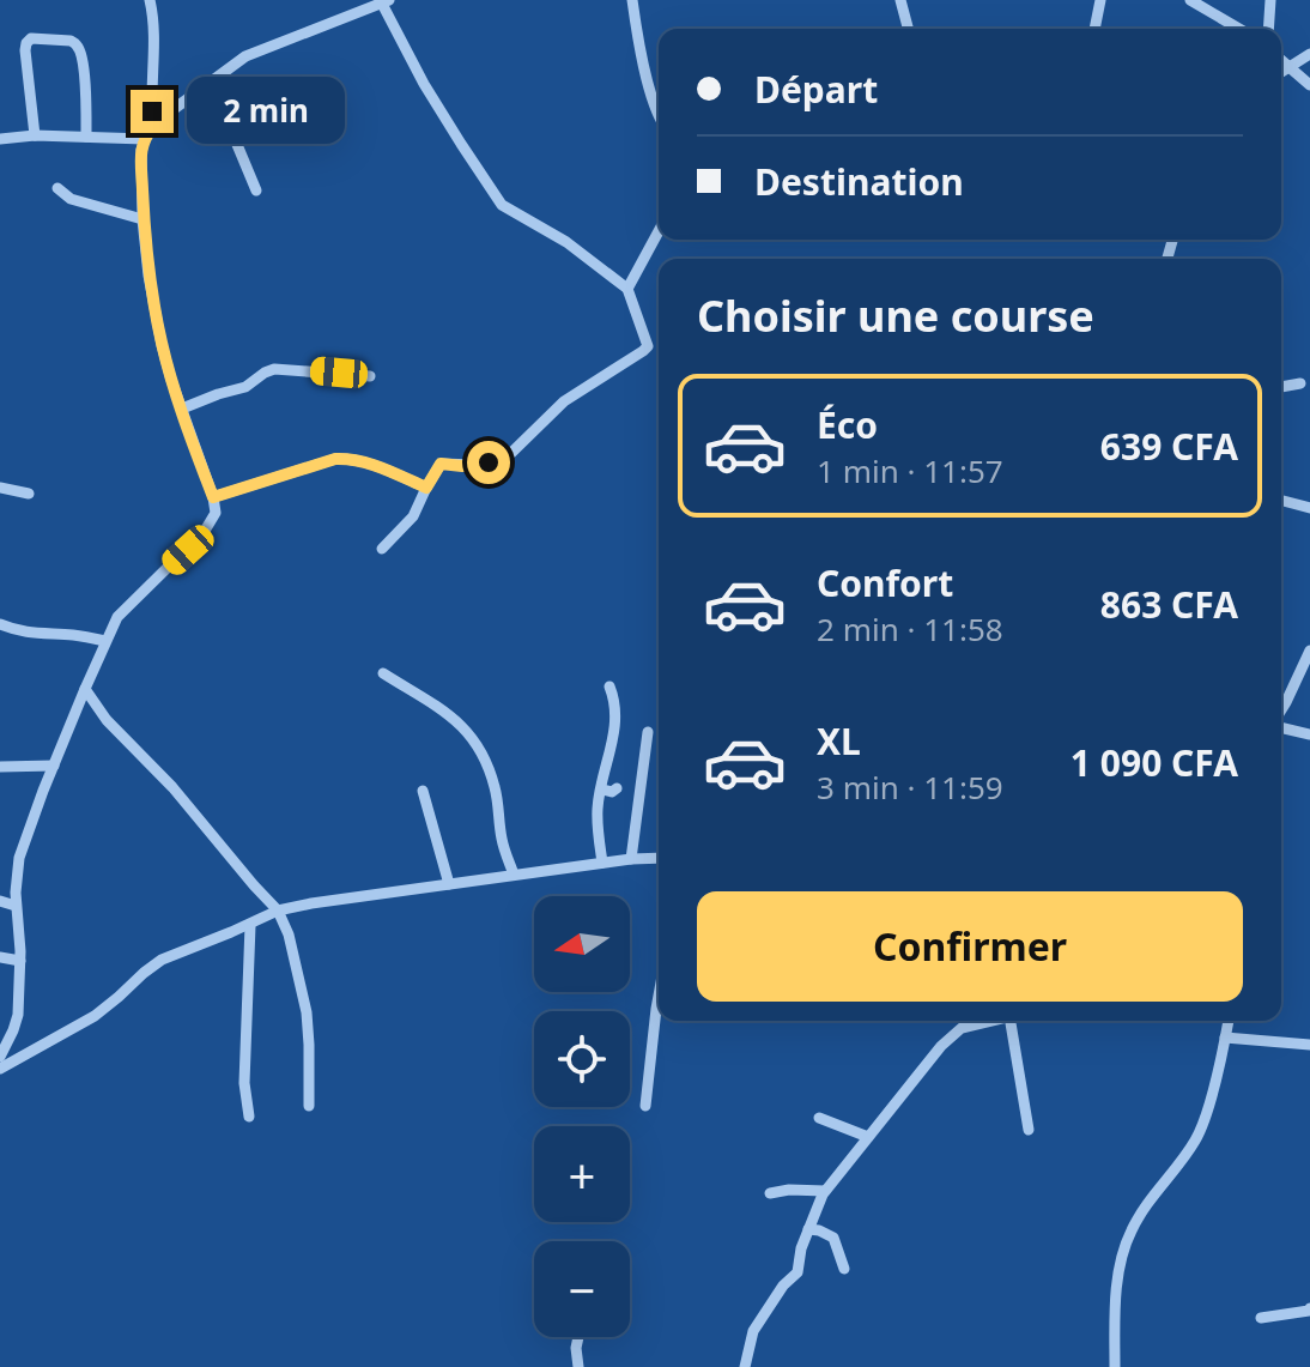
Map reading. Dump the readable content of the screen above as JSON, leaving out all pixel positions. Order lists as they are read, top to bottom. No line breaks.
{"north":"left","page":{"banner":["Départ","Destination"],"bubble":"2 min","heading":"Choisir une course","list":[{"name":"Éco","note":"1 min · 11:57","value":"639 CFA"},{"name":"Confort","note":"2 min · 11:58","value":"863 CFA"},{"name":"XL","note":"3 min · 11:59","value":"1 090 CFA"}],"buttons":"Confirmer","map_buttons":["+","−"]}}
